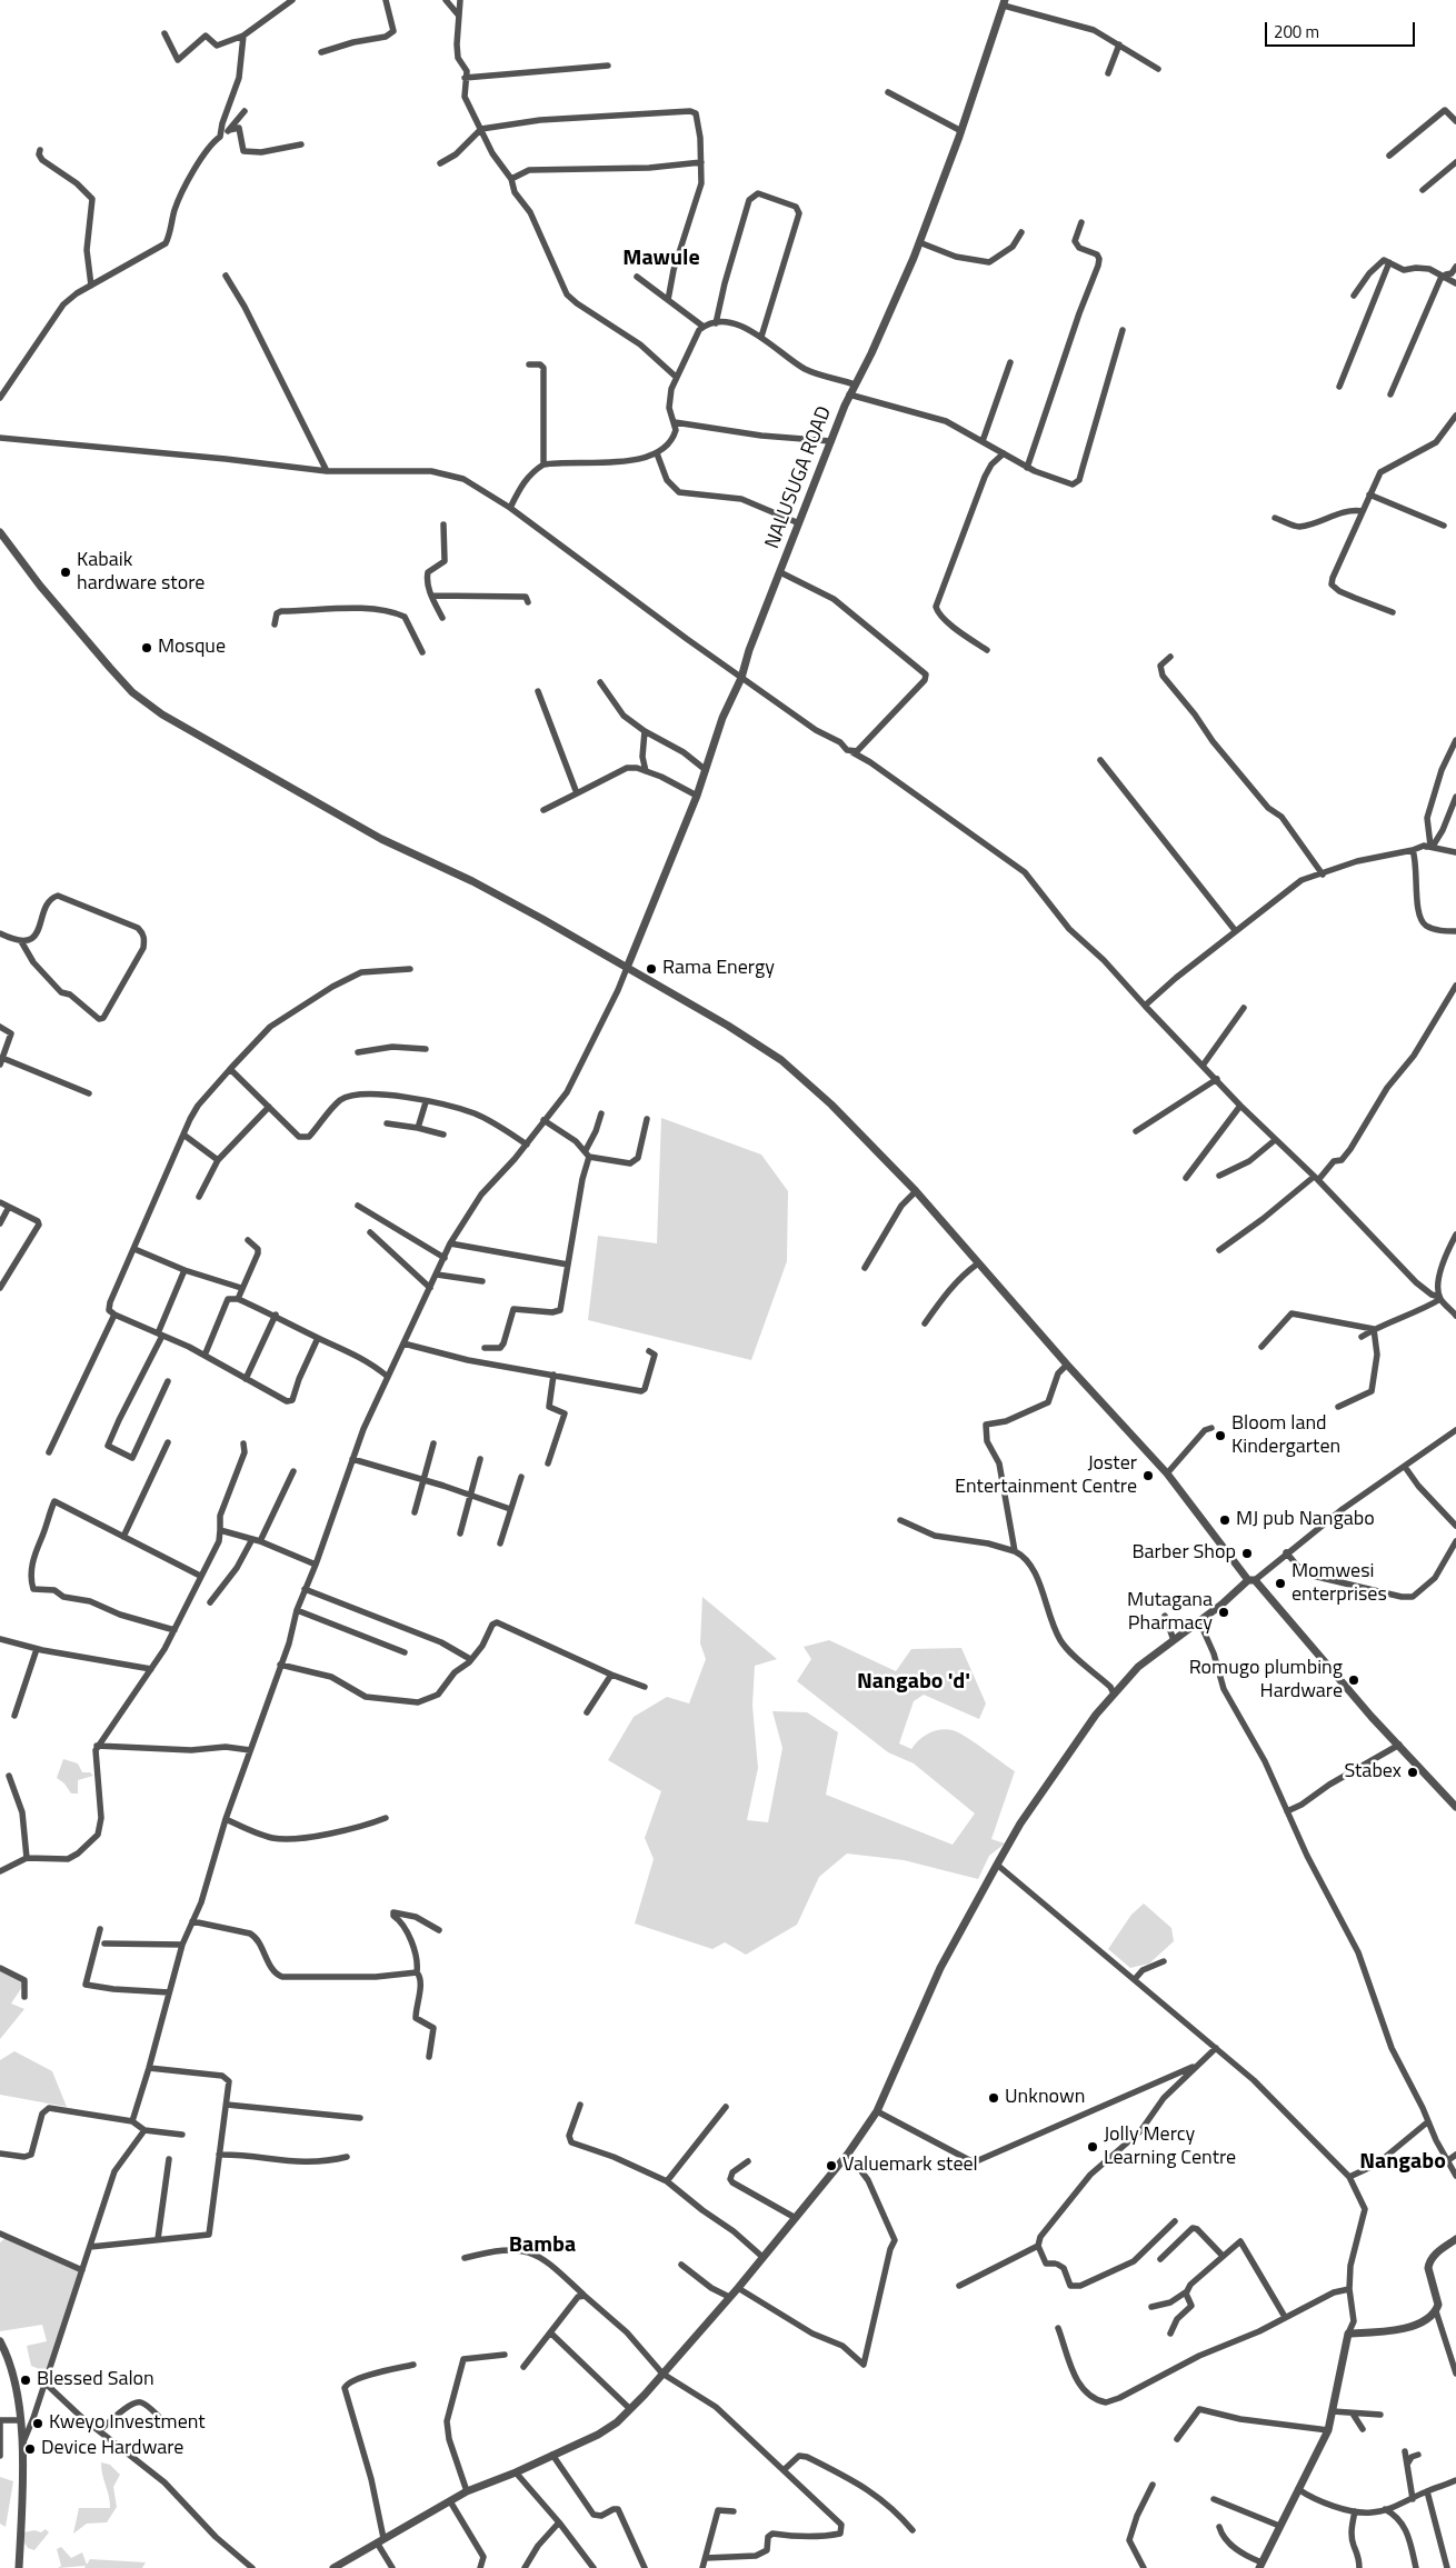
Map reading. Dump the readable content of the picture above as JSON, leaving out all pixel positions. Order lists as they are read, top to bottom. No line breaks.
{"streets":{"street":["NALUSUGA ROAD"]},"districts":["Mawule","Nangabo 'd'","Nangabo","Bamba"],"places":["Kabaik hardware store","Mosque","Rama Energy","Bloom land Kindergarten","Joster Entertainment Centre","MJ pub Nangabo","Barber Shop","Momwesi enterprises","Mutagana Pharmacy","Romugo plumbing Hardware","Stabex","Unknown","Jolly Mercy Learning Centre","Valuemark steel","Blessed Salon","Kweyo Investment","Device Hardware"],"scale_bar":"200 m"}
